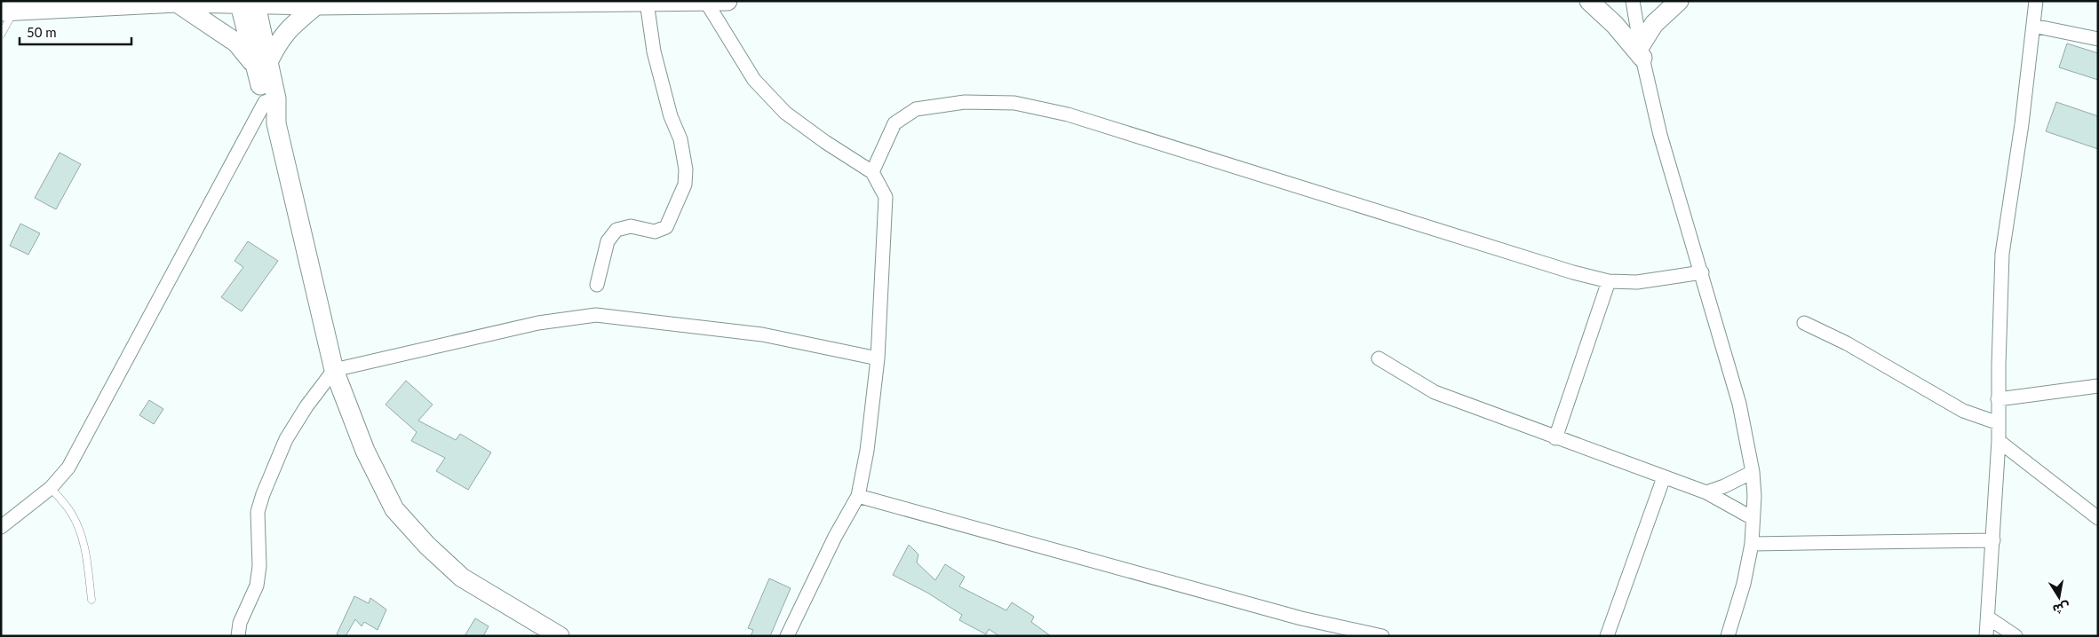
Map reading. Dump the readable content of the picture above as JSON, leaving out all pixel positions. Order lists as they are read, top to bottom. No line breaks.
{"scale_bar":"50 m","north":"bottom"}
